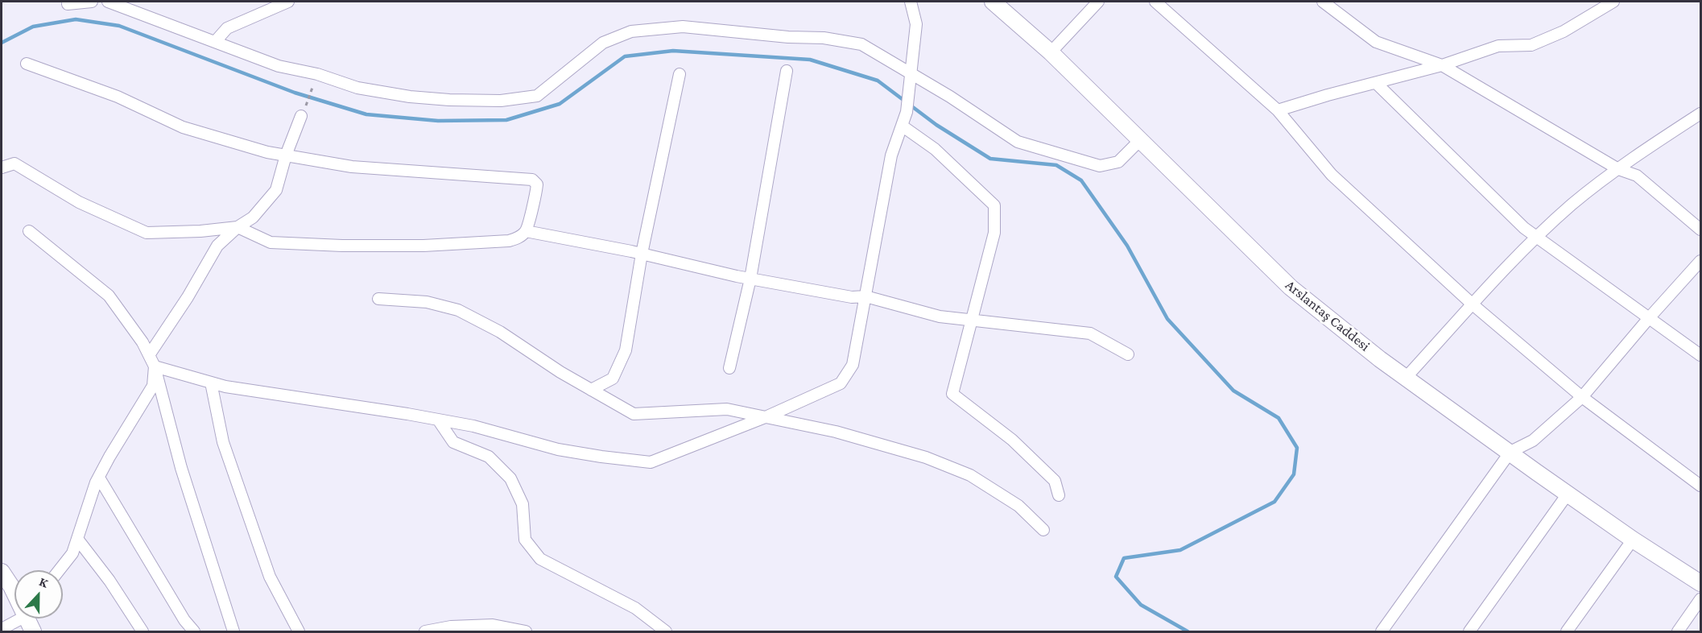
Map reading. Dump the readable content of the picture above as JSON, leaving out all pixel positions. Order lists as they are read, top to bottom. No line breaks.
{"streets":{"main road":["Arslantaş Caddesi"]},"north":"top"}
